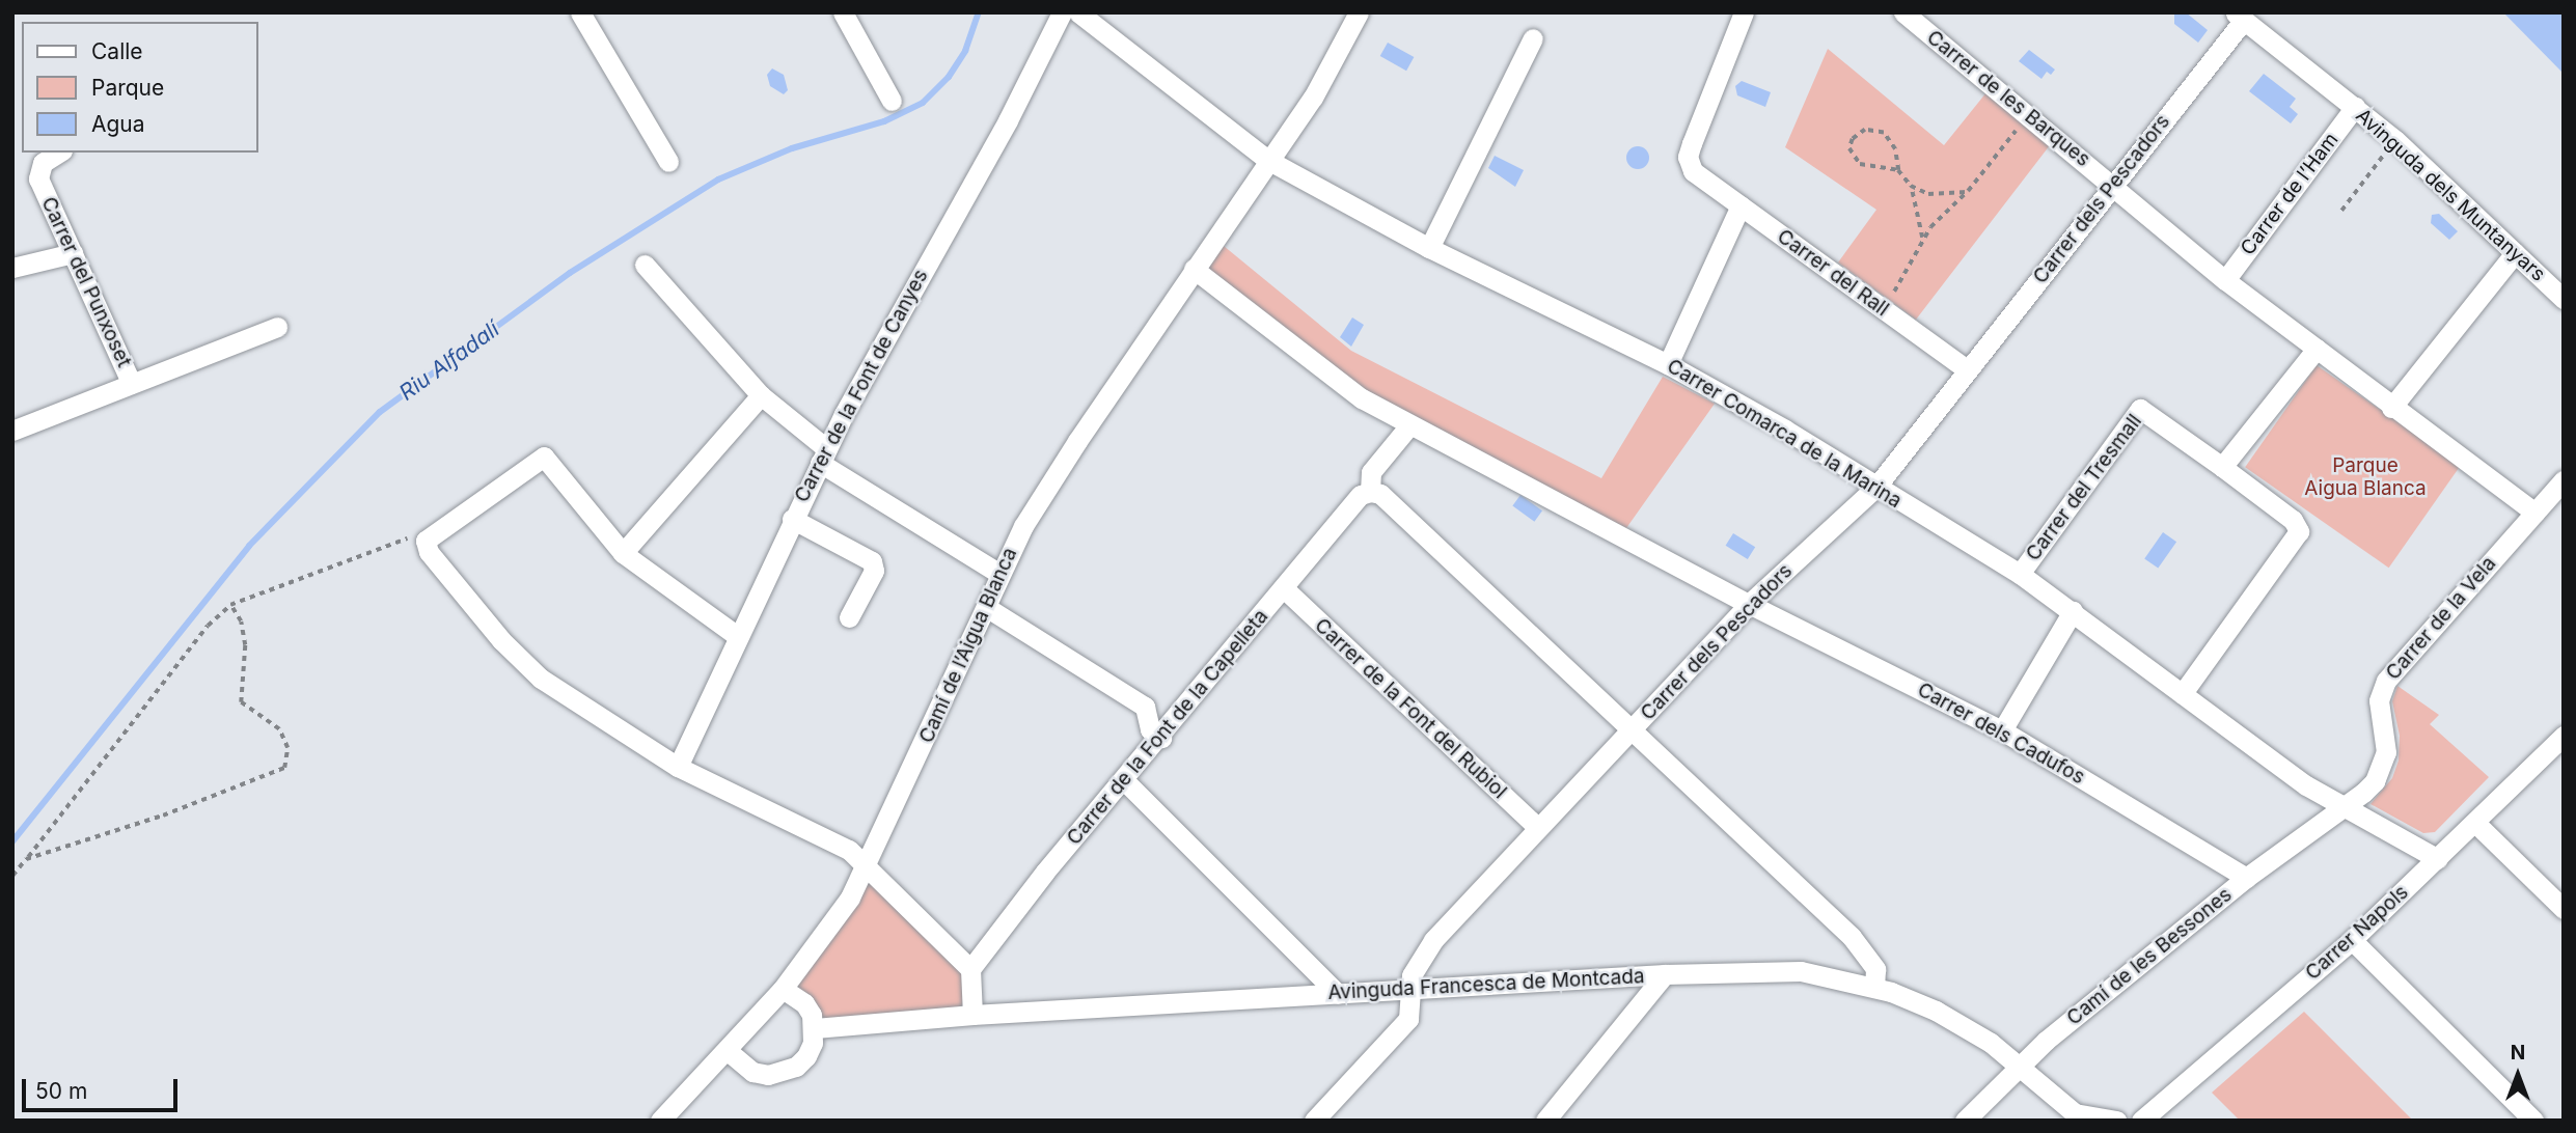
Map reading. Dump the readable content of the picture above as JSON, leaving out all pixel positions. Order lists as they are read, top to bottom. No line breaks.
{"streets":{"street":["Carrer de les Barques","Carrer de l’Ham","Avinguda dels Muntanyars","Carrer dels Pescadors","Carrer del Rall","Carrer del Punxoset","Carrer de la Font de Canyes","Carrer Comarca de la Marina","Carrer del Tresmall","Carrer de la Vela","Camí de l’Aigua Blanca","Carrer de la Font del Rubiol","Carrer de la Font de la Capelleta","Carrer dels Cadufos","Carrer Napols","Camí de les Bessones","Avinguda Francesca de Montcada"]},"crossings":[["Carrer de les Barques","Carrer dels Pescadors"],["Carrer de l’Ham","Avinguda dels Muntanyars"],["Avinguda dels Muntanyars","Carrer dels Pescadors"],["Carrer dels Pescadors","Carrer del Rall"],["Carrer dels Pescadors","Carrer Comarca de la Marina"],["Carrer dels Pescadors","Carrer de la Font del Rubiol"],["Carrer dels Pescadors","Carrer dels Cadufos"],["Carrer dels Pescadors","Avinguda Francesca de Montcada"],["Carrer Comarca de la Marina","Carrer del Tresmall"],["Carrer Comarca de la Marina","Carrer de la Vela"],["Carrer Comarca de la Marina","Camí de l’Aigua Blanca"],["Carrer Comarca de la Marina","Carrer Napols"],["Carrer Comarca de la Marina","Camí de les Bessones"],["Carrer de la Vela","Camí de les Bessones"],["Camí de l’Aigua Blanca","Carrer dels Cadufos"],["Carrer de la Font del Rubiol","Carrer de la Font de la Capelleta"],["Carrer dels Cadufos","Camí de les Bessones"],["Camí de les Bessones","Avinguda Francesca de Montcada"]],"water":["Riu Alfadalí"],"parks":["Parque Aigua Blanca"],"legend":["Calle","Parque","Agua"],"scale_bar":"50 m","north":"top"}
